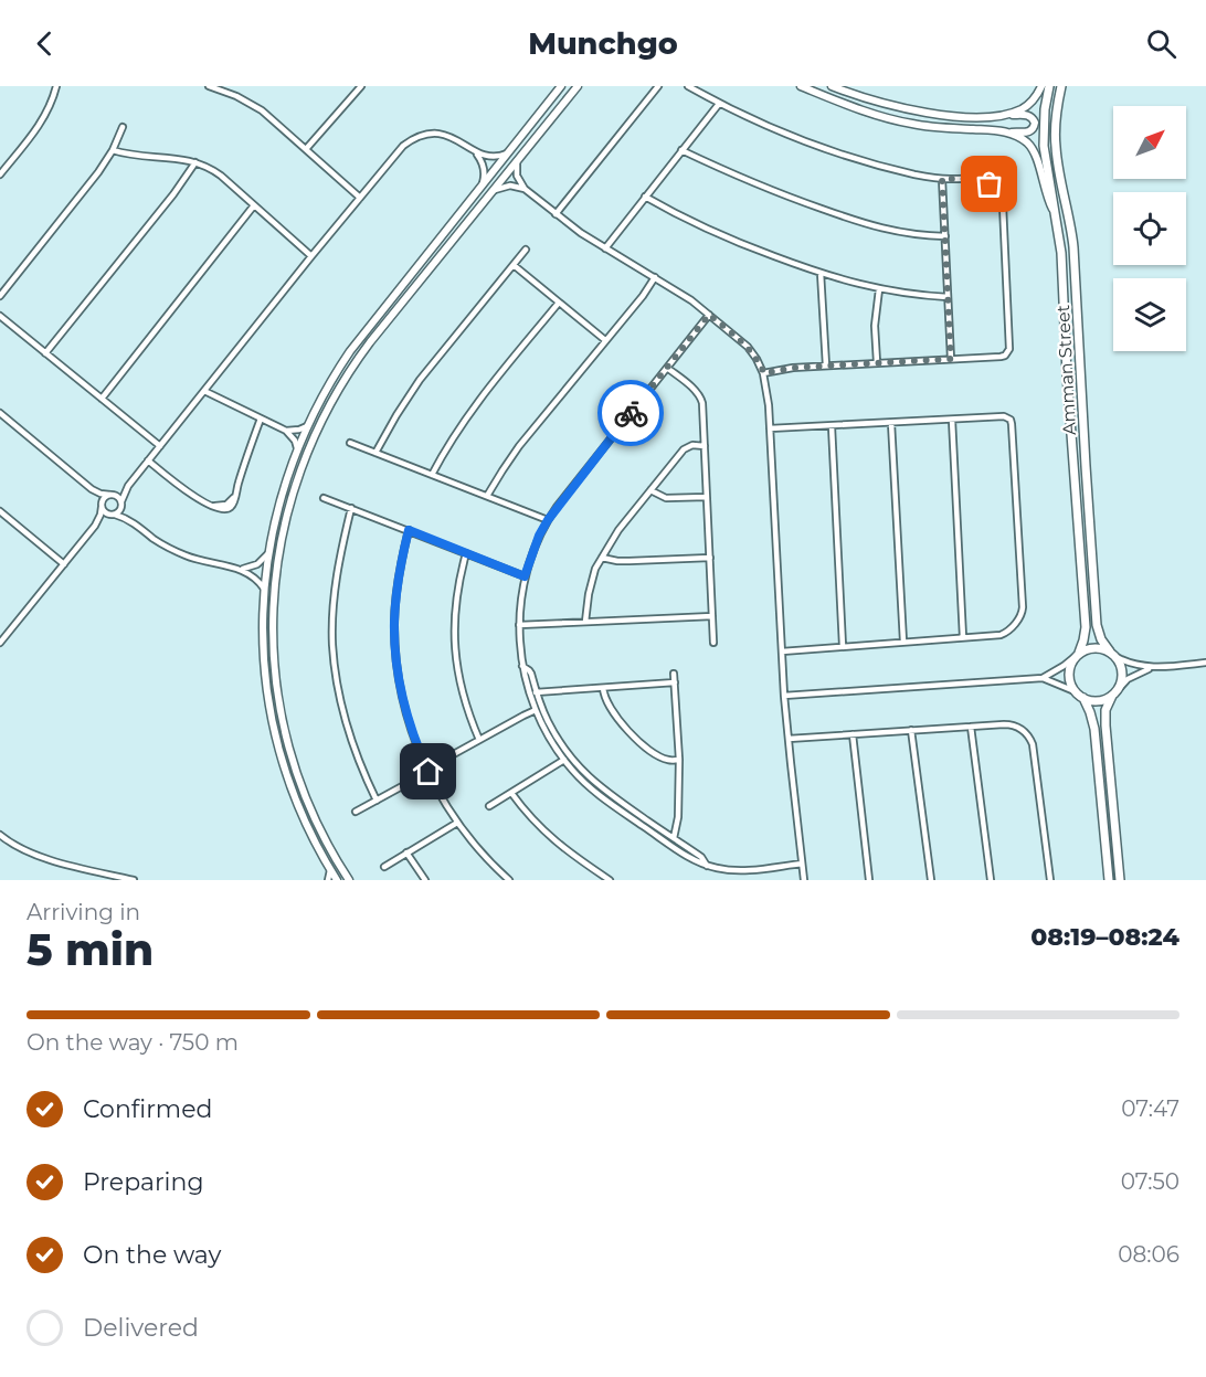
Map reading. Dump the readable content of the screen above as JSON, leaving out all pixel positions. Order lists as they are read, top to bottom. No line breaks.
{"streets":{"main road":["Amman Street"]},"north":"top right","page":{"header":"Munchgo","heading":["5 min","Arriving in","08:19–08:24"],"bar":"On the way · 750 m","list":[["Confirmed","07:47"],["Preparing","07:50"],["On the way","08:06"],"Delivered"]}}
